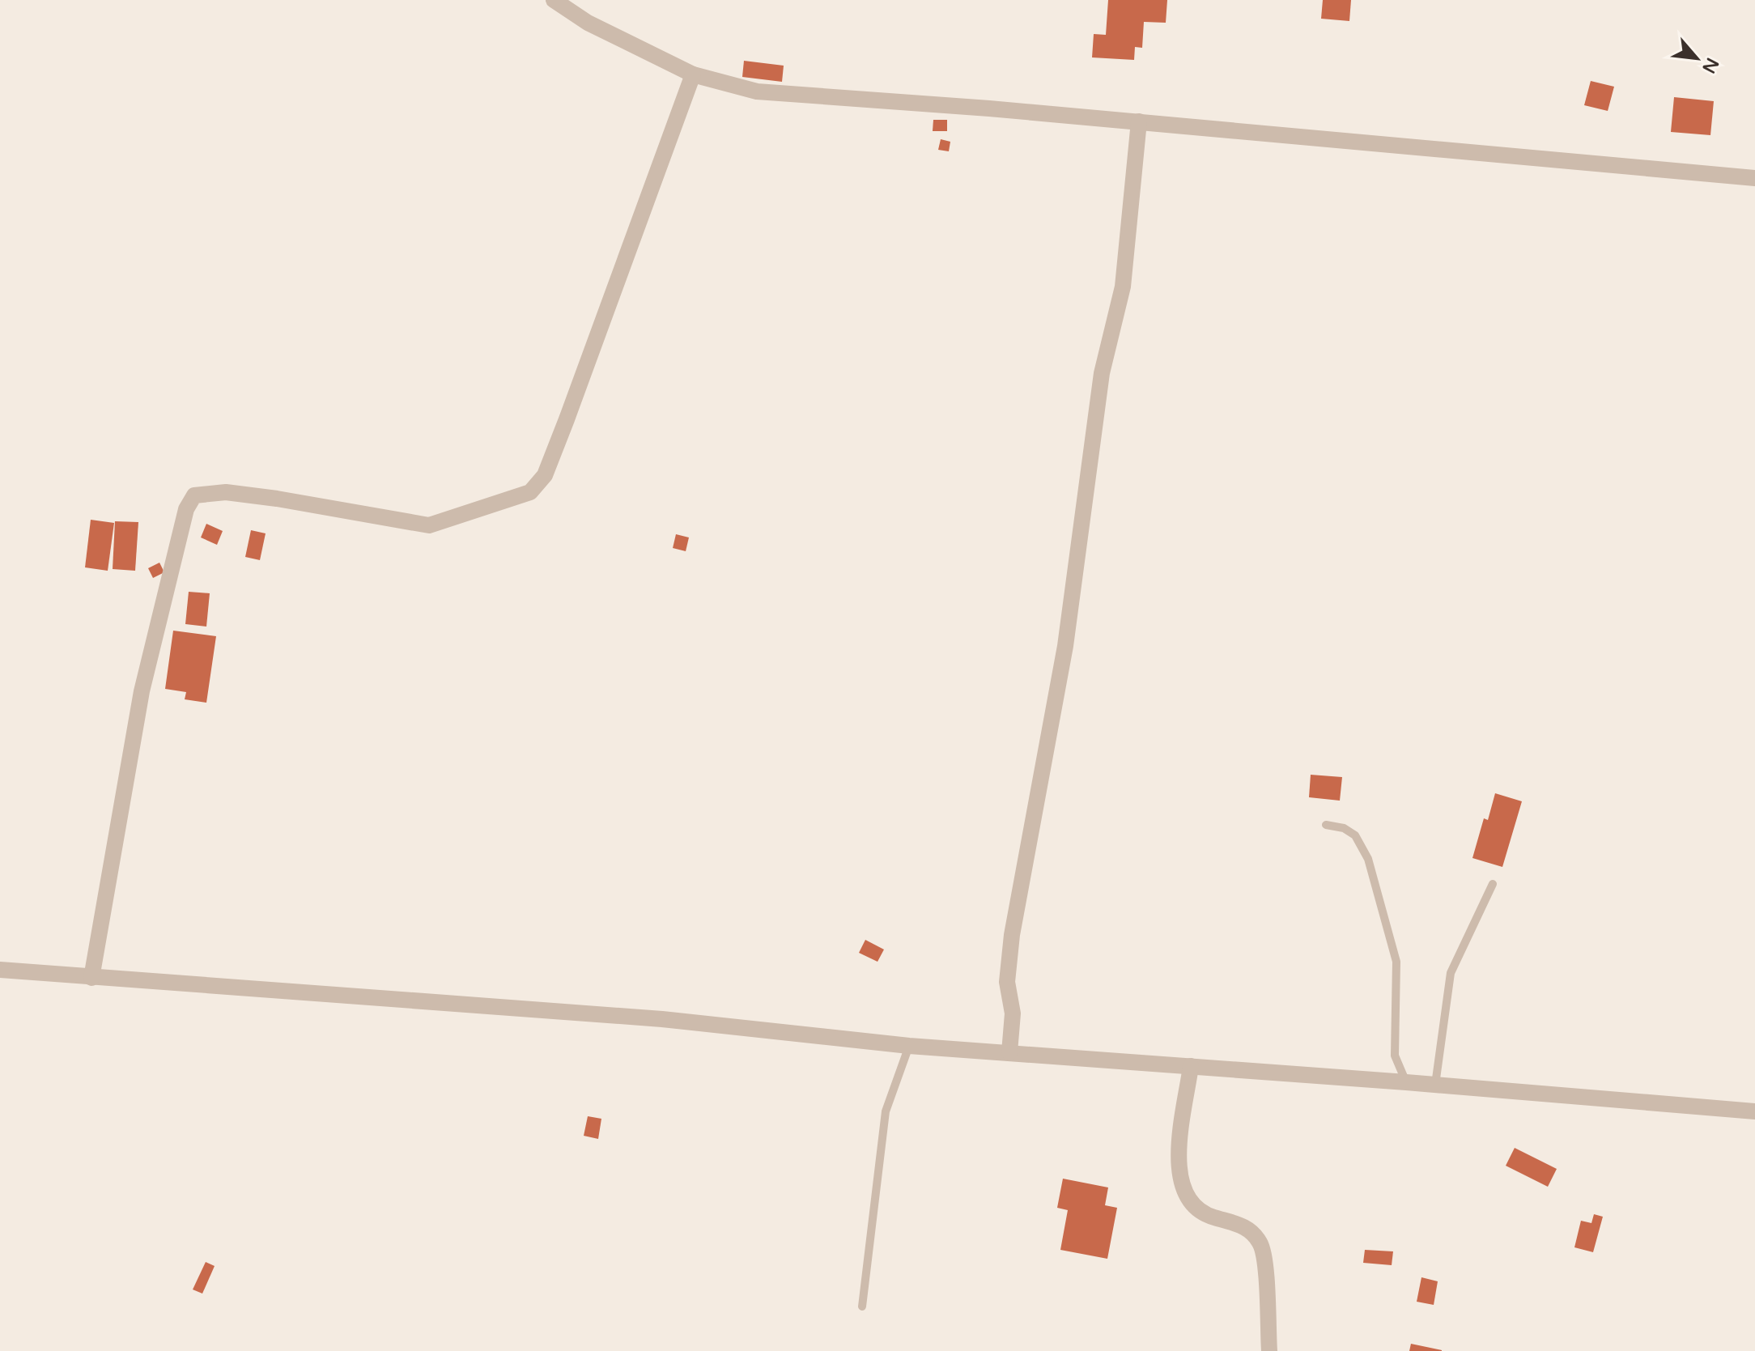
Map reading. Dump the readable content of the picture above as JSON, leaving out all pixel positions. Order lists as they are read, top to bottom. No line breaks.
{"north":"bottom right"}
